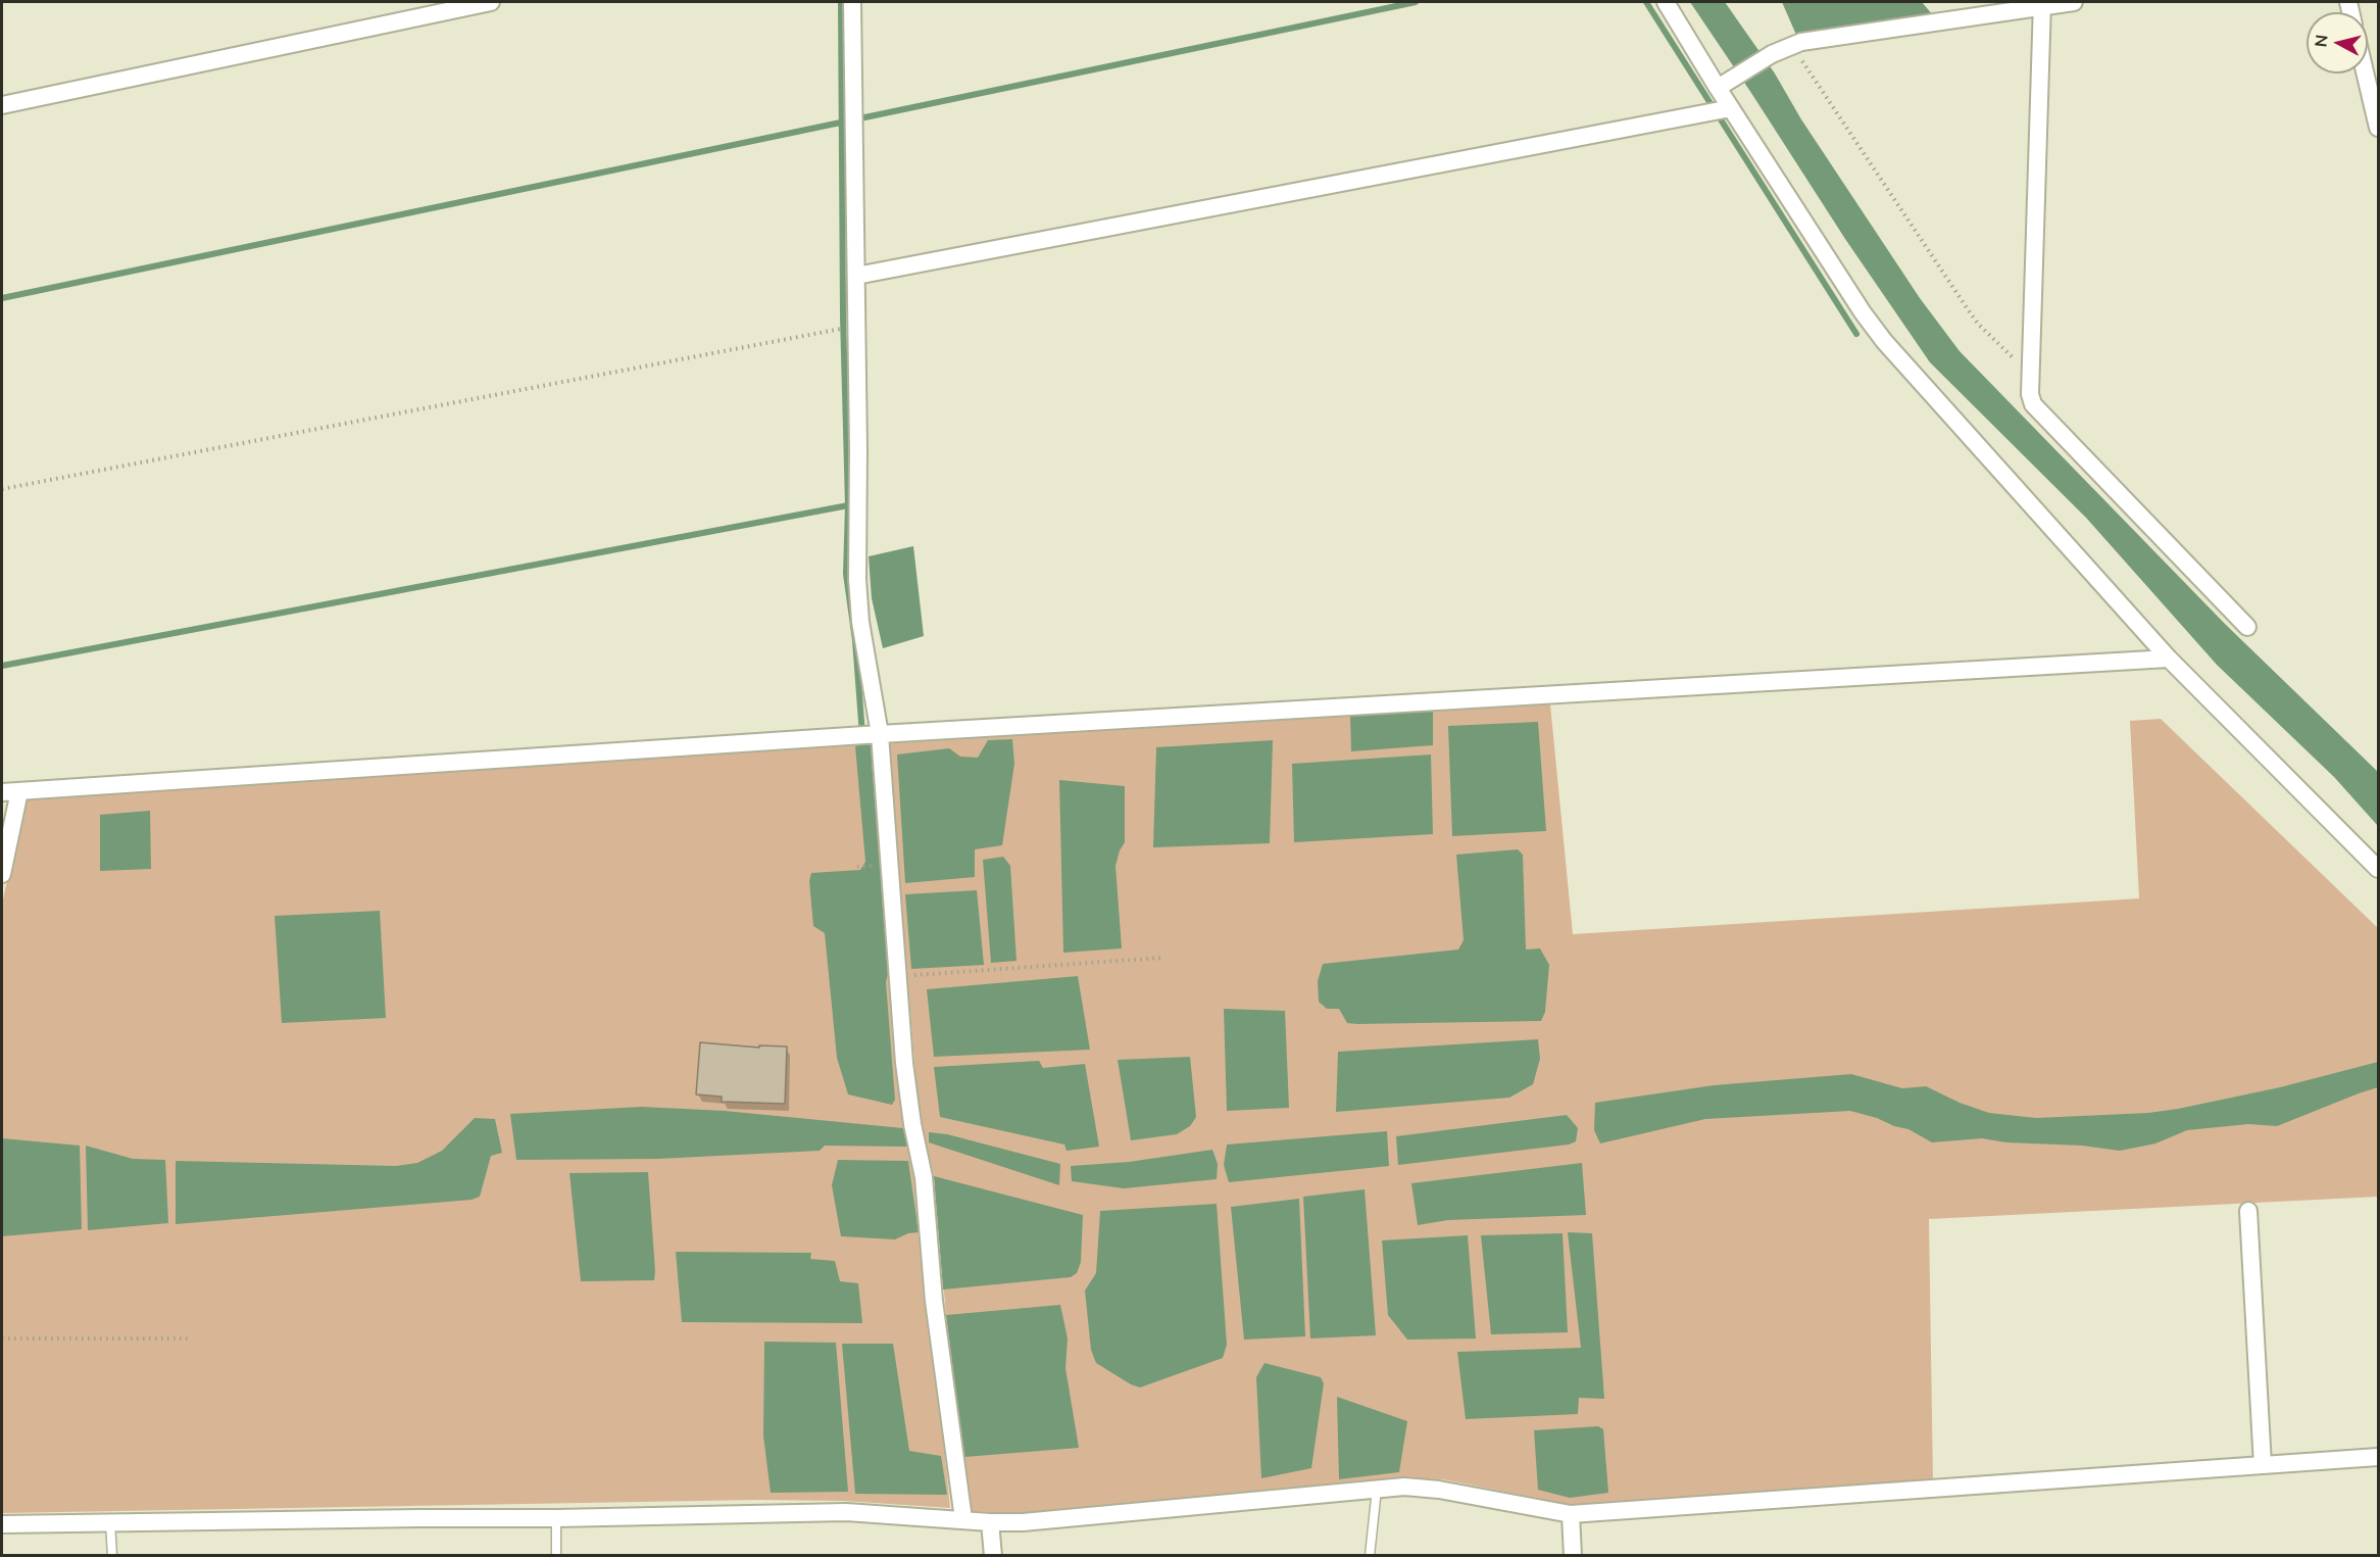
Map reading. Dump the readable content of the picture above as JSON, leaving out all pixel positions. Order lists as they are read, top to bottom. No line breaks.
{"north":"left"}
